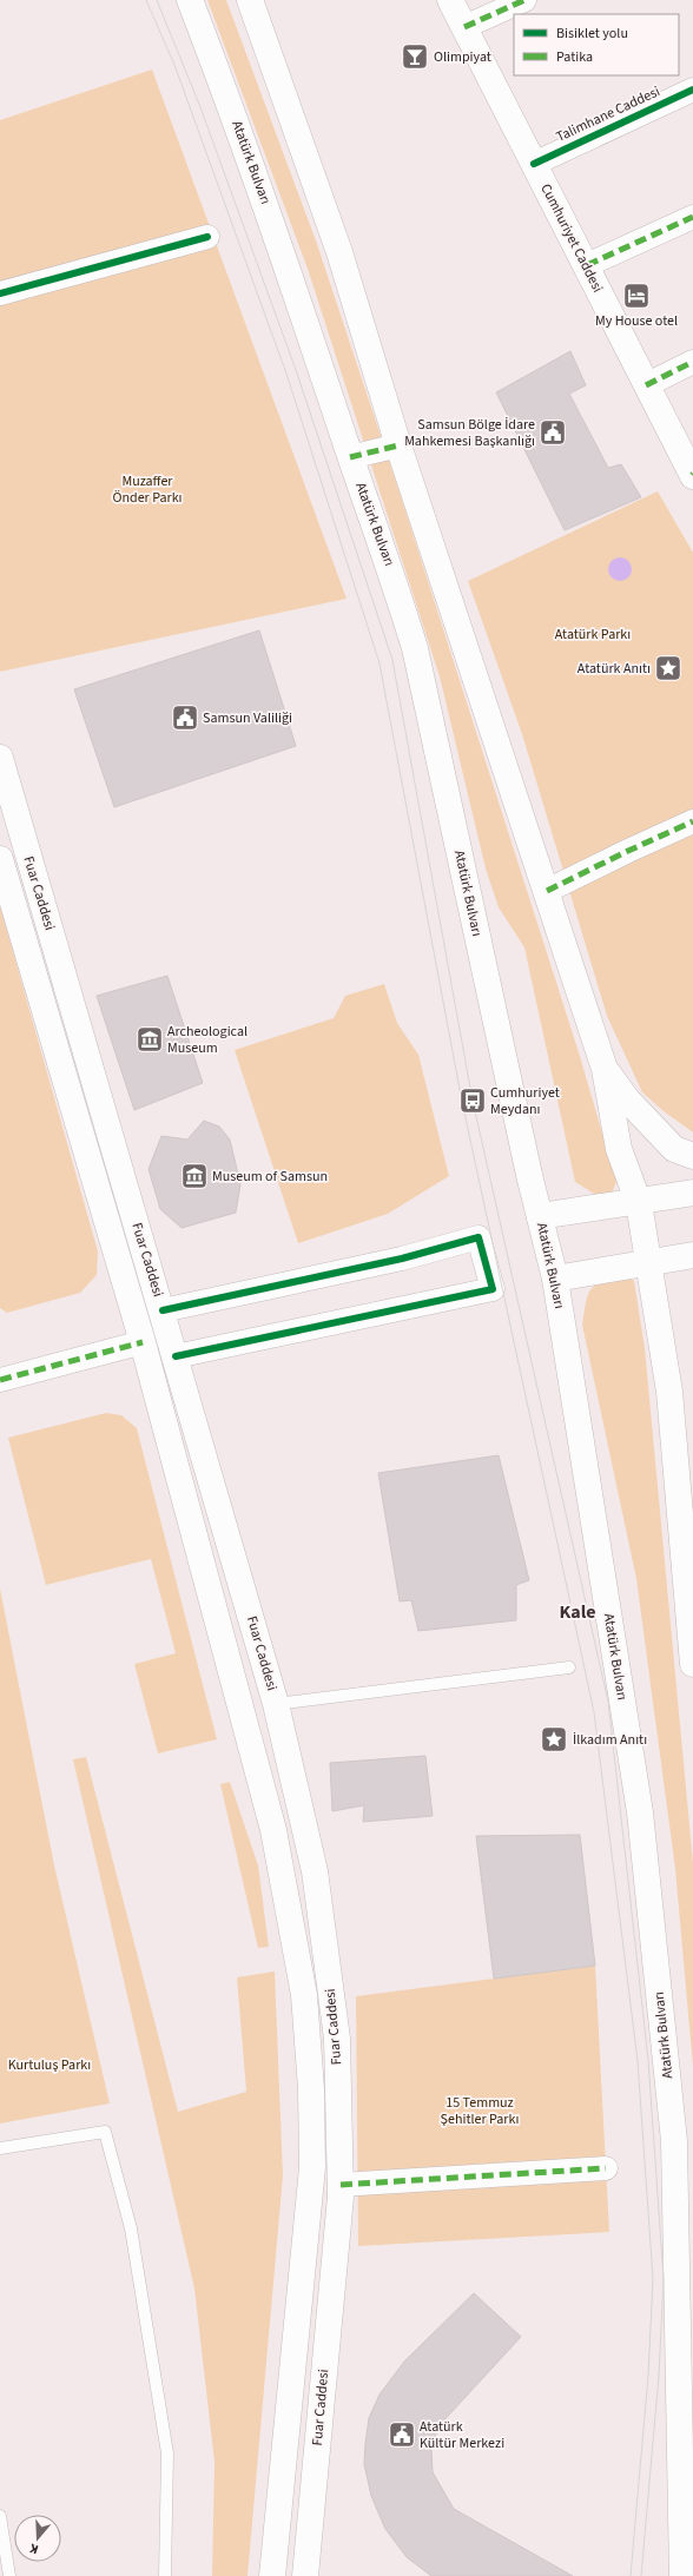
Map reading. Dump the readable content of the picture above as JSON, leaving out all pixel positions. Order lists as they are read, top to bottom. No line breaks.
{"streets":{"main road":["Atatürk Bulvarı","Cumhuriyet Caddesi","Fuar Caddesi"],"street":["Talimhane Caddesi"]},"crossings":[["Talimhane Caddesi","Cumhuriyet Caddesi"]],"districts":["Kale"],"parks":["Muzaffer Önder Parkı","Atatürk Parkı","Kurtuluş Parkı","15 Temmuz Şehitler Parkı"],"places":{"bar":["Olimpiyat"],"hotel":["My House otel"],"public building":["Samsun Bölge İdare Mahkemesi Başkanlığı","Samsun Valiliği","Atatürk Kültür Merkezi"],"place":["Atatürk Anıtı","İlkadım Anıtı"],"museum":["Archeological Museum","Museum of Samsun"],"bus stop":["Cumhuriyet Meydanı"]},"legend":["Bisiklet yolu","Patika"],"north":"bottom"}
